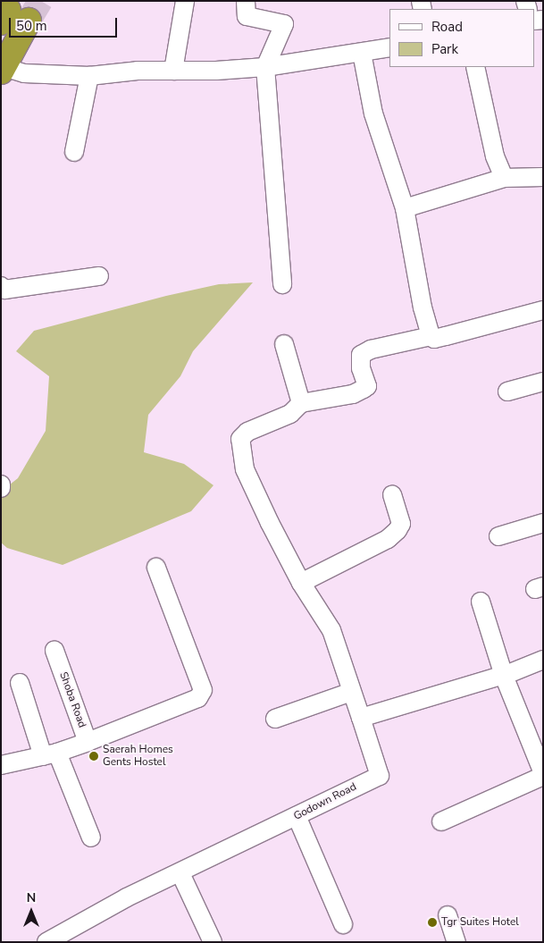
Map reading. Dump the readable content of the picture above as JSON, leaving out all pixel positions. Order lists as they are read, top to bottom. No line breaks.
{"streets":{"street":["Shoba Road","Godown Road"]},"places":["Saerah Homes Gents Hostel","Tgr Suites Hotel"],"legend":["Road","Park"],"scale_bar":"50 m","north":"top"}
